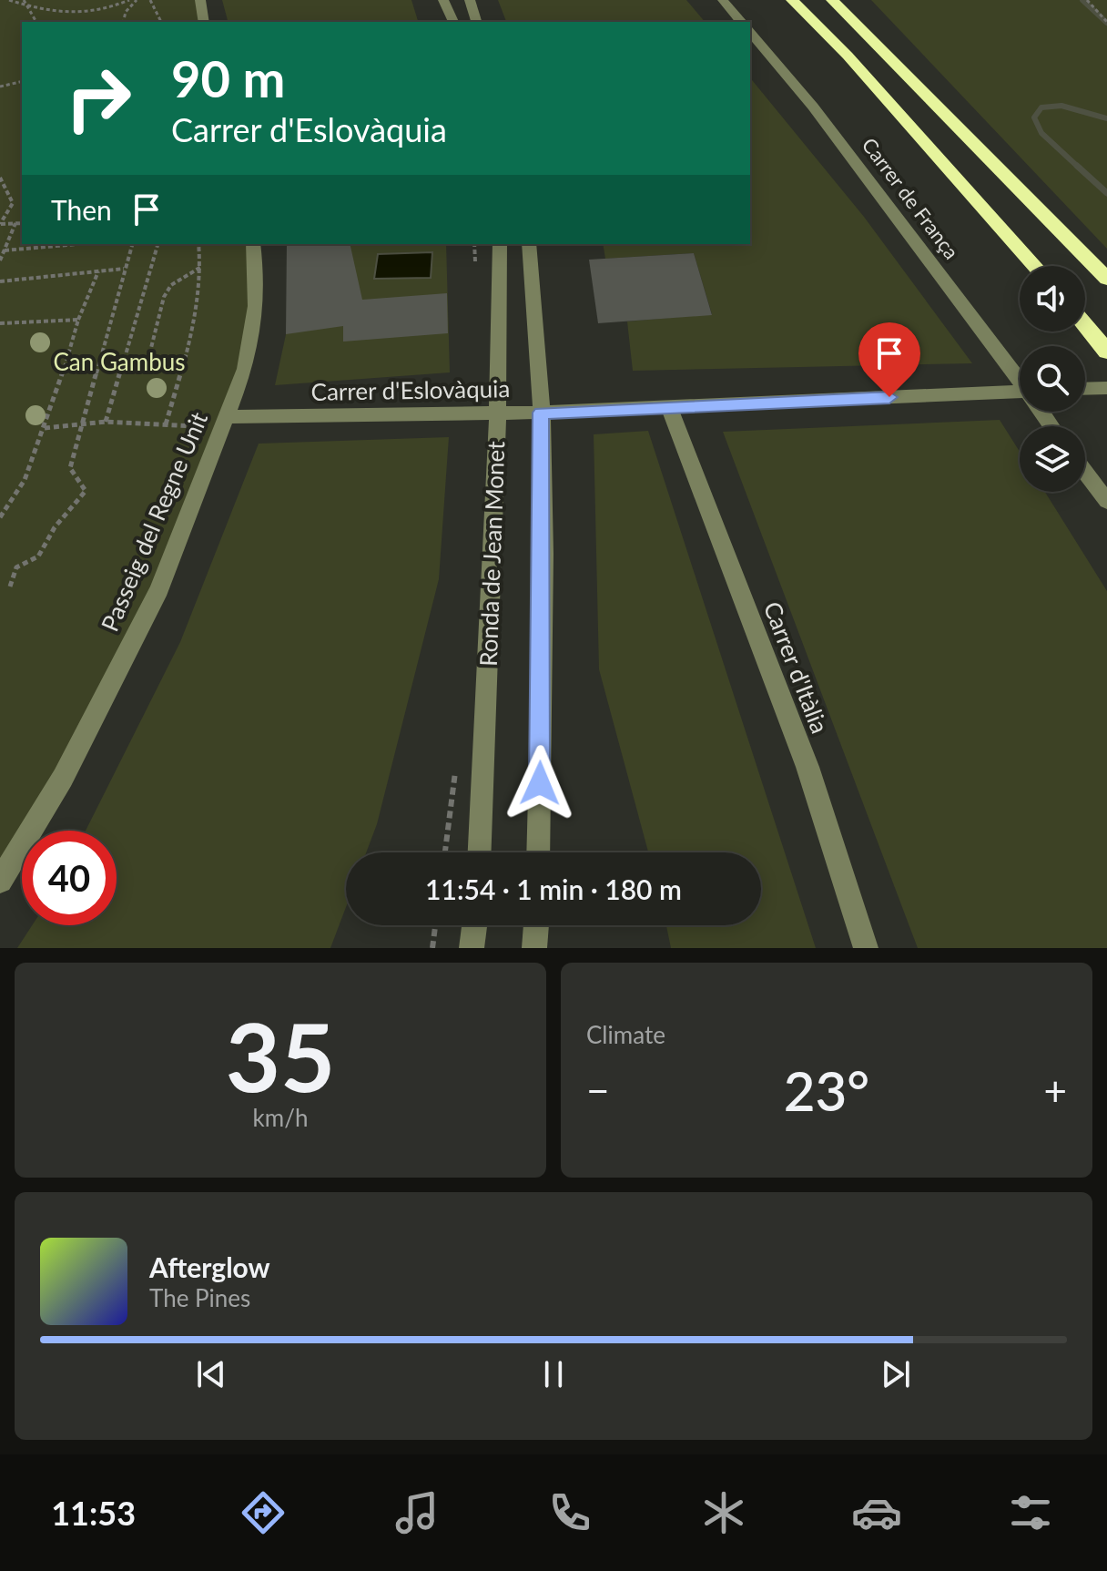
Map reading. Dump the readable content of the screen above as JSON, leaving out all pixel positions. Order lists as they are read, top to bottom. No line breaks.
{"streets":{"street":["Carrer de França","Carrer d'Eslovàquia","Passeig del Regne Unit","Ronda de Jean Monet","Carrer d'Itàlia"]},"crossings":[["Carrer d'Eslovàquia","Passeig del Regne Unit"],["Carrer d'Eslovàquia","Ronda de Jean Monet"],["Carrer d'Eslovàquia","Carrer d'Itàlia"]],"parks":["Can Gambus"],"page":{"turn":["90 m","Carrer d'Eslovàquia"],"then":"Then","limit":"40","trip":"11:54 · 1 min · 180 m","tile":[["35","km/h"],"Climate"],"heat":["−","23°","+"],"song":["Afterglow","The Pines"],"tabs":"11:53"}}
